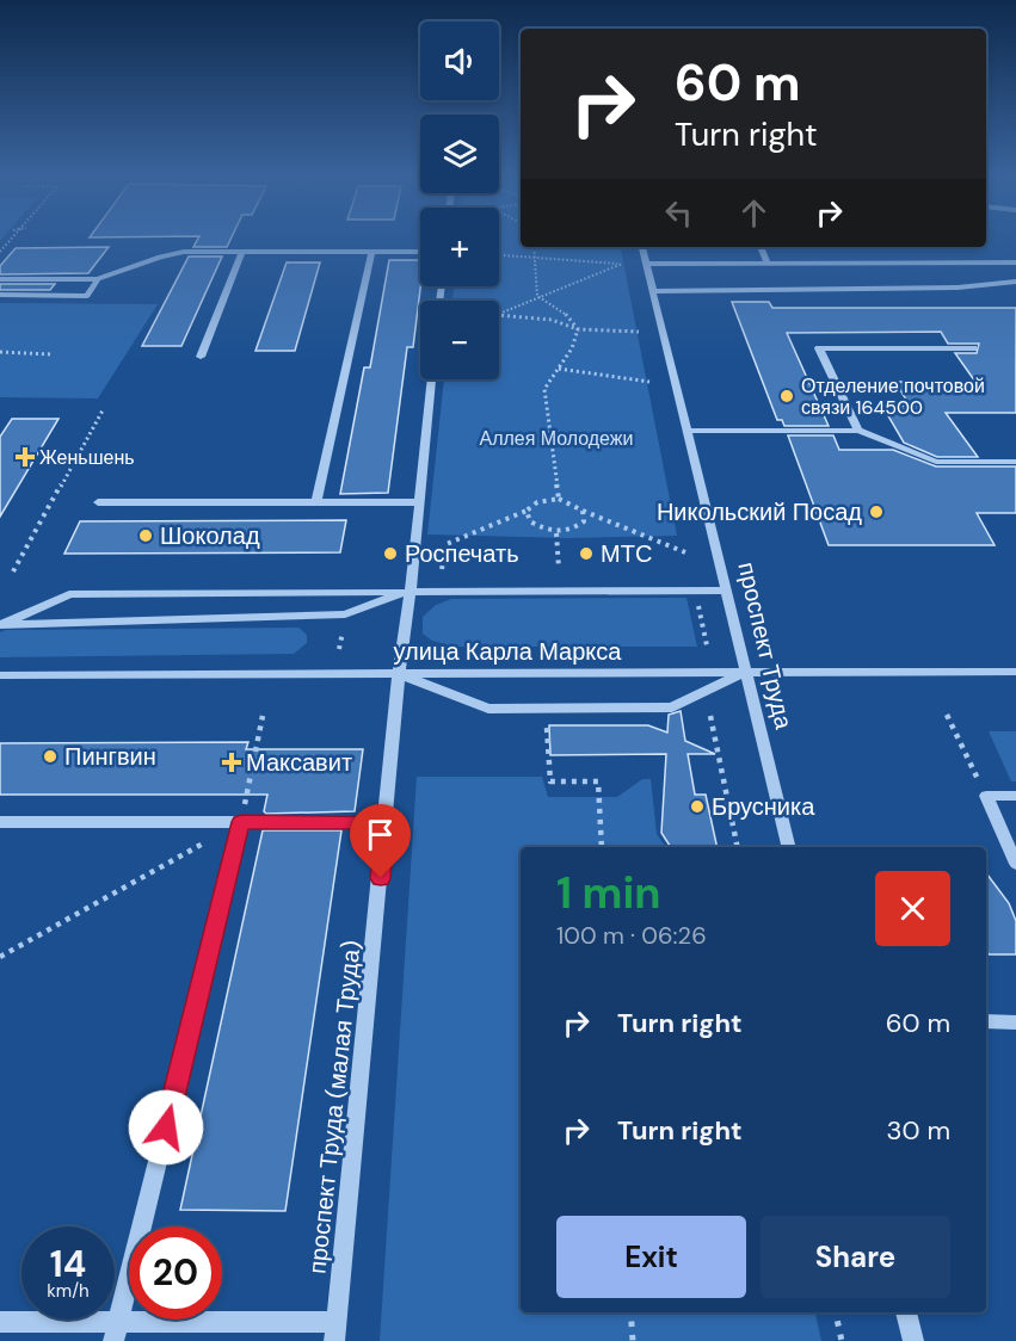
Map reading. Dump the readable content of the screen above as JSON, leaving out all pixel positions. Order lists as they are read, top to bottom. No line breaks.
{"streets":{"street":["проспект Труда","улица Карла Маркса","проспект Труда (малая Труда)"]},"crossings":[["проспект Труда","улица Карла Маркса"],["улица Карла Маркса","проспект Труда (малая Труда)"]],"parks":["Аллея Молодежи"],"places":{"other":["Отделение почтовой связи 164500","Никольский Посад","Шоколад","Роспечать","МТС","Пингвин","Брусника"],"health":["Женьшень","Максавит"]},"page":{"map_buttons":["+","−"],"turn":["60 m","Turn right"],"heading":["1 min","100 m · 06:26"],"list":[{"name":"Turn right","value":"60 m"},{"name":"Turn right","value":"30 m"}],"buttons":["Exit","Share"],"speed":"14 km/h","limit":"20"}}
